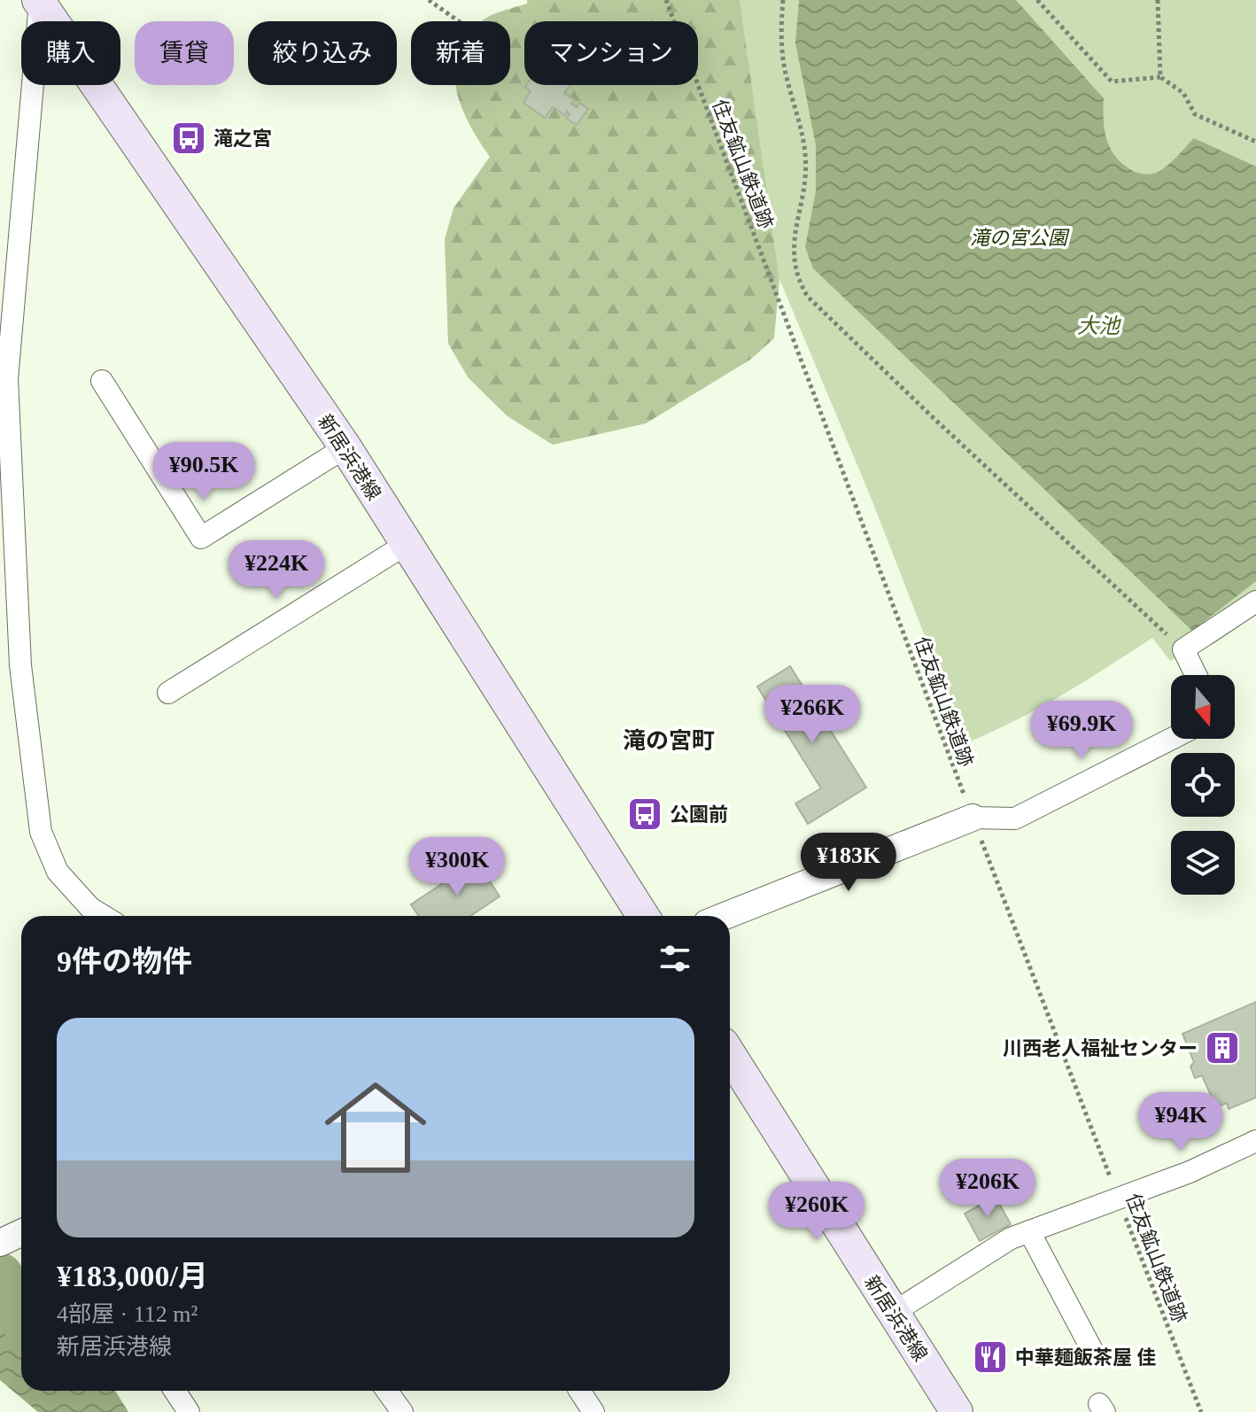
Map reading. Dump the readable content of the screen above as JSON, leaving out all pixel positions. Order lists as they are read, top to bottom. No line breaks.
{"streets":{"main road":["新居浜港線"],"path":["住友鉱山鉄道跡"]},"districts":["滝の宮町"],"water":["大池"],"parks":["滝の宮公園"],"places":{"bus stop":["滝之宮","公園前"],"building":["川西老人福祉センター"],"restaurant":["中華麺飯茶屋 佳"]},"north":"bottom","page":{"chip":["購入","賃貸","絞り込み","新着","マンション"],"price":["¥90.5K","¥224K","¥266K","¥69.9K","¥183K","¥300K","¥94K","¥206K","¥260K"],"heading":"9件の物件","list":[{"name":"¥183,000/月","note":"4部屋 · 112 m² · 新居浜港線"}]}}
